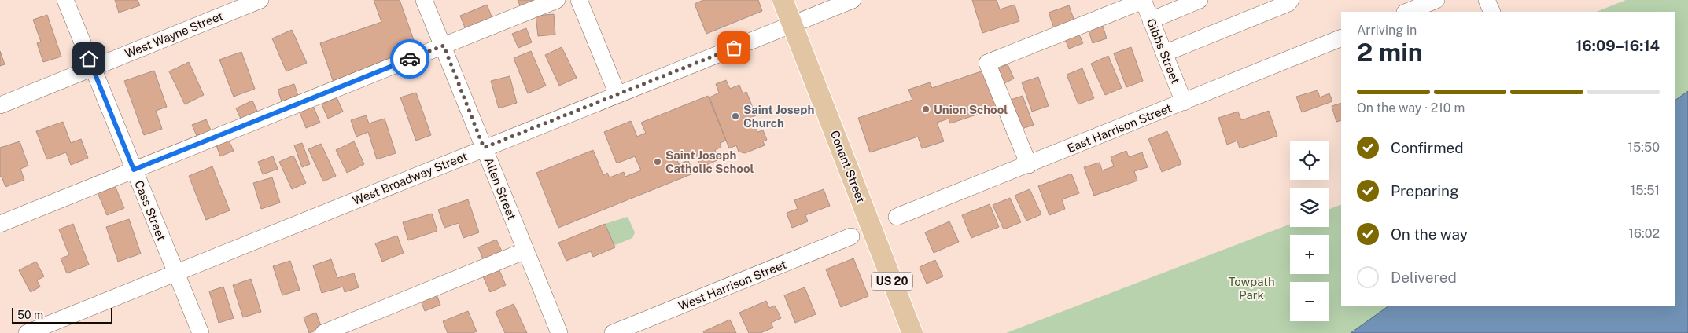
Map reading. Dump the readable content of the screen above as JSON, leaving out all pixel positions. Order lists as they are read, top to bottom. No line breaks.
{"streets":{"main road":["Conant Street","US 20"],"street":["West Wayne Street","Gibbs Street","East Harrison Street","West Broadway Street","Allen Street","Cass Street","West Harrison Street"]},"crossings":[["West Wayne Street","Cass Street"],["Gibbs Street","East Harrison Street"],["Conant Street","West Broadway Street"],["West Broadway Street","Allen Street"],["West Broadway Street","Cass Street"]],"parks":["Towpath Park"],"places":["Union School","Saint Joseph Church","Saint Joseph Catholic School"],"scale_bar":"50 m","page":{"heading":["2 min","Arriving in","16:09–16:14"],"bar":"On the way · 210 m","list":[["Confirmed","15:50"],["Preparing","15:51"],["On the way","16:02"],"Delivered"],"map_buttons":["+","−"],"scale":"50 m"}}
